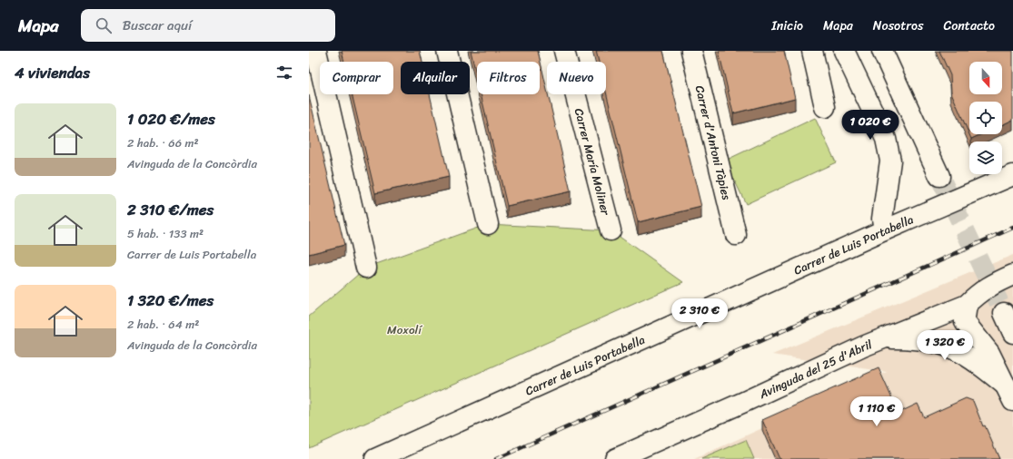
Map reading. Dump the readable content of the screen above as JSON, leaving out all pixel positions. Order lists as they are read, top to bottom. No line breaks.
{"streets":{"street":["Carrer d'Antoni Tàpies","Carrer María Moliner","Carrer de Luis Portabella","Avinguda del 25 d'Abril"]},"parks":["Moxolí"],"north":"bottom","page":{"header":"Mapa","search":"Buscar aquí","nav":["Inicio","Mapa","Nosotros","Contacto"],"heading":"4 viviendas","chip":["Comprar","Alquilar","Filtros","Nuevo"],"list":[{"name":"1 020 €/mes","note":"2 hab. · 66 m² · Avinguda de la Concòrdia"},{"name":"2 310 €/mes","note":"5 hab. · 133 m² · Carrer de Luis Portabella"},{"name":"1 320 €/mes","note":"2 hab. · 64 m² · Avinguda de la Concòrdia"}],"price":["1 020 €","2 310 €","1 320 €","1 110 €"]}}
